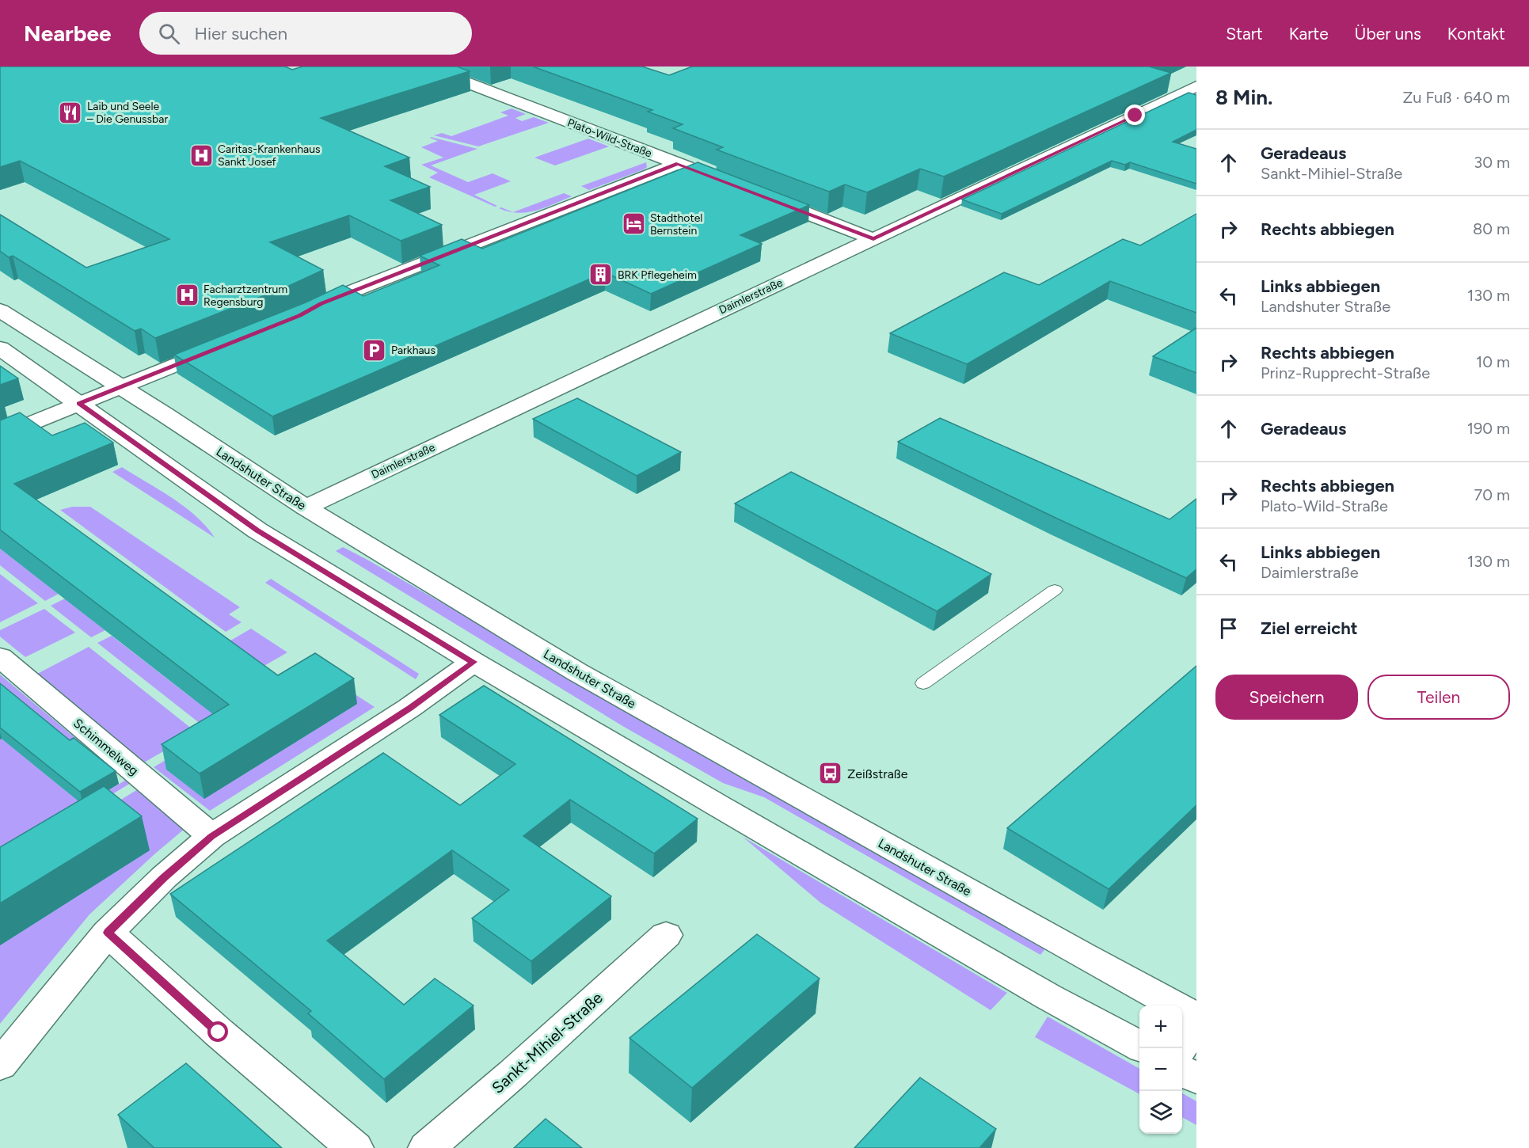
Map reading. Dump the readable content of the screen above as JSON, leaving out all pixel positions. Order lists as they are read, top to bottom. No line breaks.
{"streets":{"street":["Plato-Wild-Straße","Daimlerstraße","Landshuter Straße","Schimmelweg","Sankt-Mihiel-Straße"]},"crossings":[["Daimlerstraße","Landshuter Straße"]],"places":{"restaurant":["Laib und Seele – Die Genussbar"],"hospital":["Caritas-Krankenhaus Sankt Josef","Facharztzentrum Regensburg"],"hotel":["Stadthotel Bernstein"],"building":["BRK Pflegeheim"],"parking":["Parkhaus"],"bus stop":["Zeißstraße"]},"page":{"header":"Nearbee","search":"Hier suchen","nav":["Start","Karte","Über uns","Kontakt"],"heading":["8 Min.","Zu Fuß · 640 m"],"list":[["Geradeaus","Sankt-Mihiel-Straße","30 m"],["Rechts abbiegen","80 m"],["Links abbiegen","Landshuter Straße","130 m"],["Rechts abbiegen","Prinz-Rupprecht-Straße","10 m"],["Geradeaus","190 m"],["Rechts abbiegen","Plato-Wild-Straße","70 m"],["Links abbiegen","Daimlerstraße","130 m"],"Ziel erreicht"],"buttons":["Speichern","Teilen"],"map_buttons":["+","−"]}}
